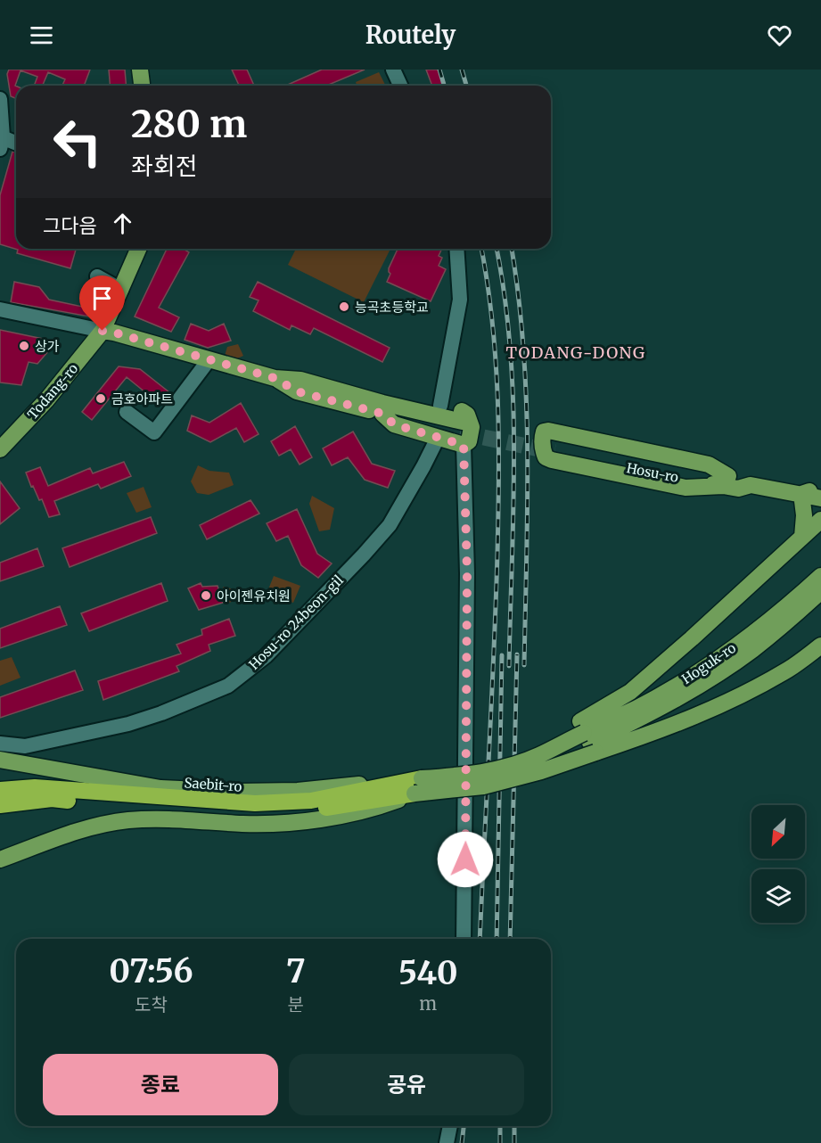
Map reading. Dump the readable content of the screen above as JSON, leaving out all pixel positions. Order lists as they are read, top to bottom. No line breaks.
{"streets":{"highway":["Saebit-ro"],"main road":["Todang-ro","Hosu-ro","Hoguk-ro"],"street":["Hosu-ro 24beon-gil"]},"districts":["TODANG-DONG"],"places":["능곡초등학교","상가","금호아파트","아이젠유치원"],"north":"bottom left","page":{"header":"Routely","turn":["280 m","좌회전"],"then":"그다음","eta":["07:56","도착","7","분","540","m"],"buttons":["종료","공유"]}}
